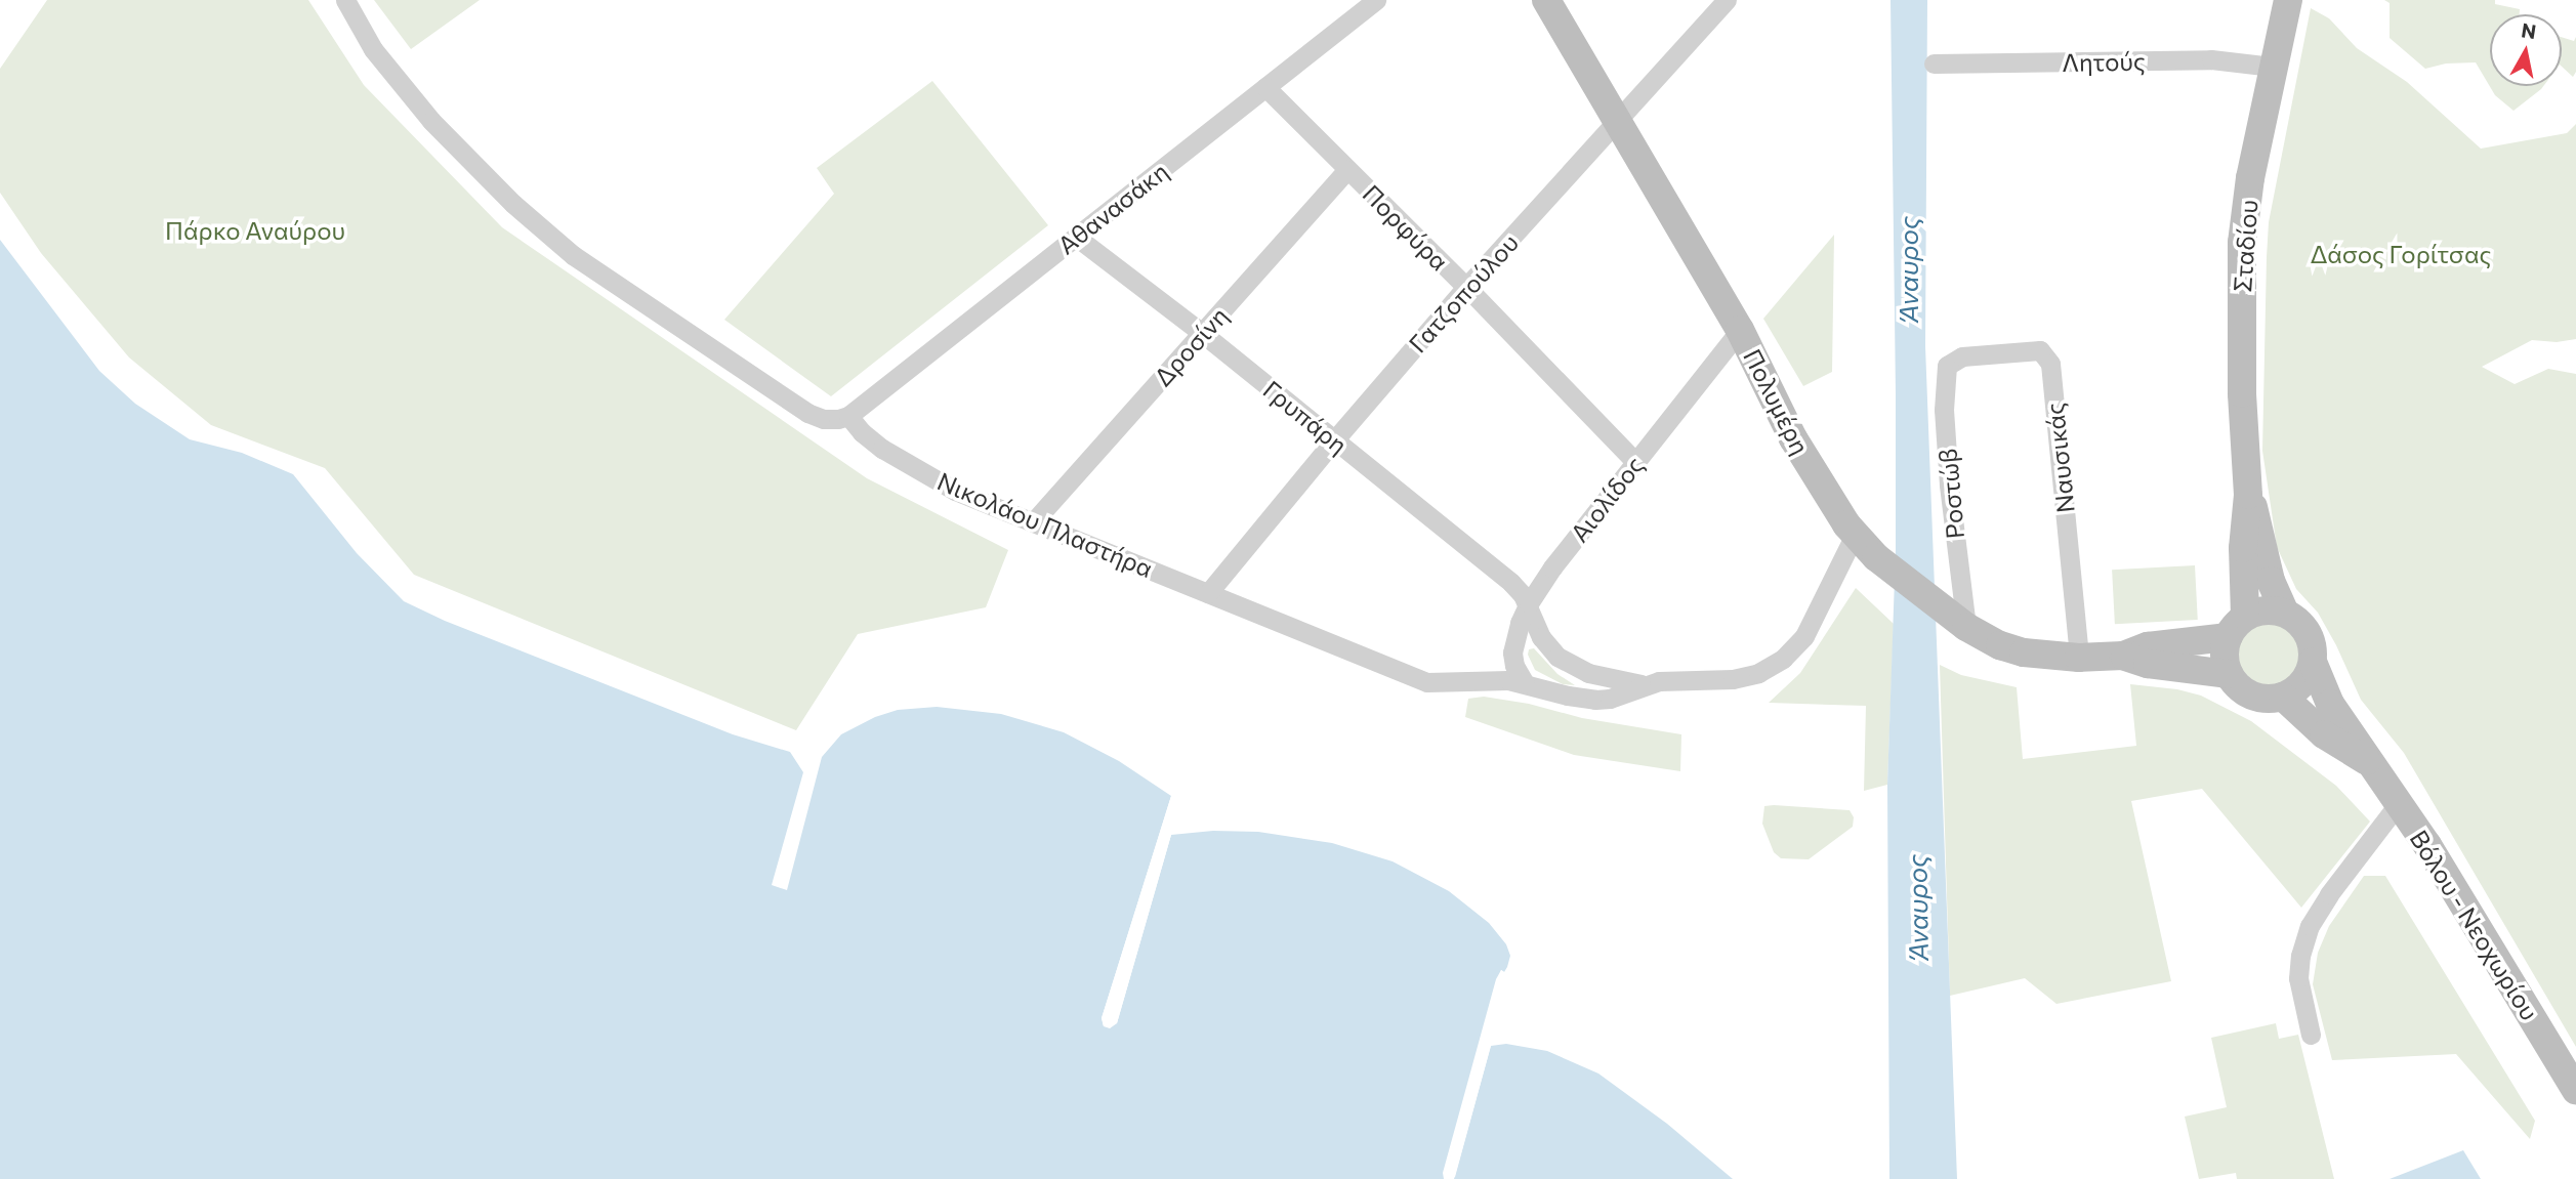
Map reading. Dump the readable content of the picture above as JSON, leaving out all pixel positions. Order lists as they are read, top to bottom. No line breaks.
{"streets":{"main road":["Σταδίου","Πολυμέρη","Βόλου - Νεοχωρίου"],"street":["Λητούς","Αθανασάκη","Πορφύρα","Γατζοπούλου","Δροσίνη","Γρυπάρη","Ναυσικάς","Ροστώβ","Αιολίδος","Νικολάου Πλαστήρα"]},"crossings":[["Λητούς","Σταδίου"],["Αθανασάκη","Πορφύρα"],["Αθανασάκη","Γρυπάρη"],["Αθανασάκη","Νικολάου Πλαστήρα"],["Πορφύρα","Γατζοπούλου"],["Πορφύρα","Δροσίνη"],["Πορφύρα","Αιολίδος"],["Γατζοπούλου","Πολυμέρη"],["Γατζοπούλου","Γρυπάρη"],["Γατζοπούλου","Νικολάου Πλαστήρα"],["Δροσίνη","Γρυπάρη"],["Δροσίνη","Νικολάου Πλαστήρα"],["Πολυμέρη","Ναυσικάς"],["Πολυμέρη","Ροστώβ"],["Πολυμέρη","Αιολίδος"],["Πολυμέρη","Νικολάου Πλαστήρα"],["Γρυπάρη","Αιολίδος"],["Γρυπάρη","Νικολάου Πλαστήρα"],["Ναυσικάς","Ροστώβ"],["Αιολίδος","Νικολάου Πλαστήρα"]],"water":["Άναυρος"],"parks":["Πάρκο Αναύρου","Δάσος Γορίτσας"],"north":"top"}
